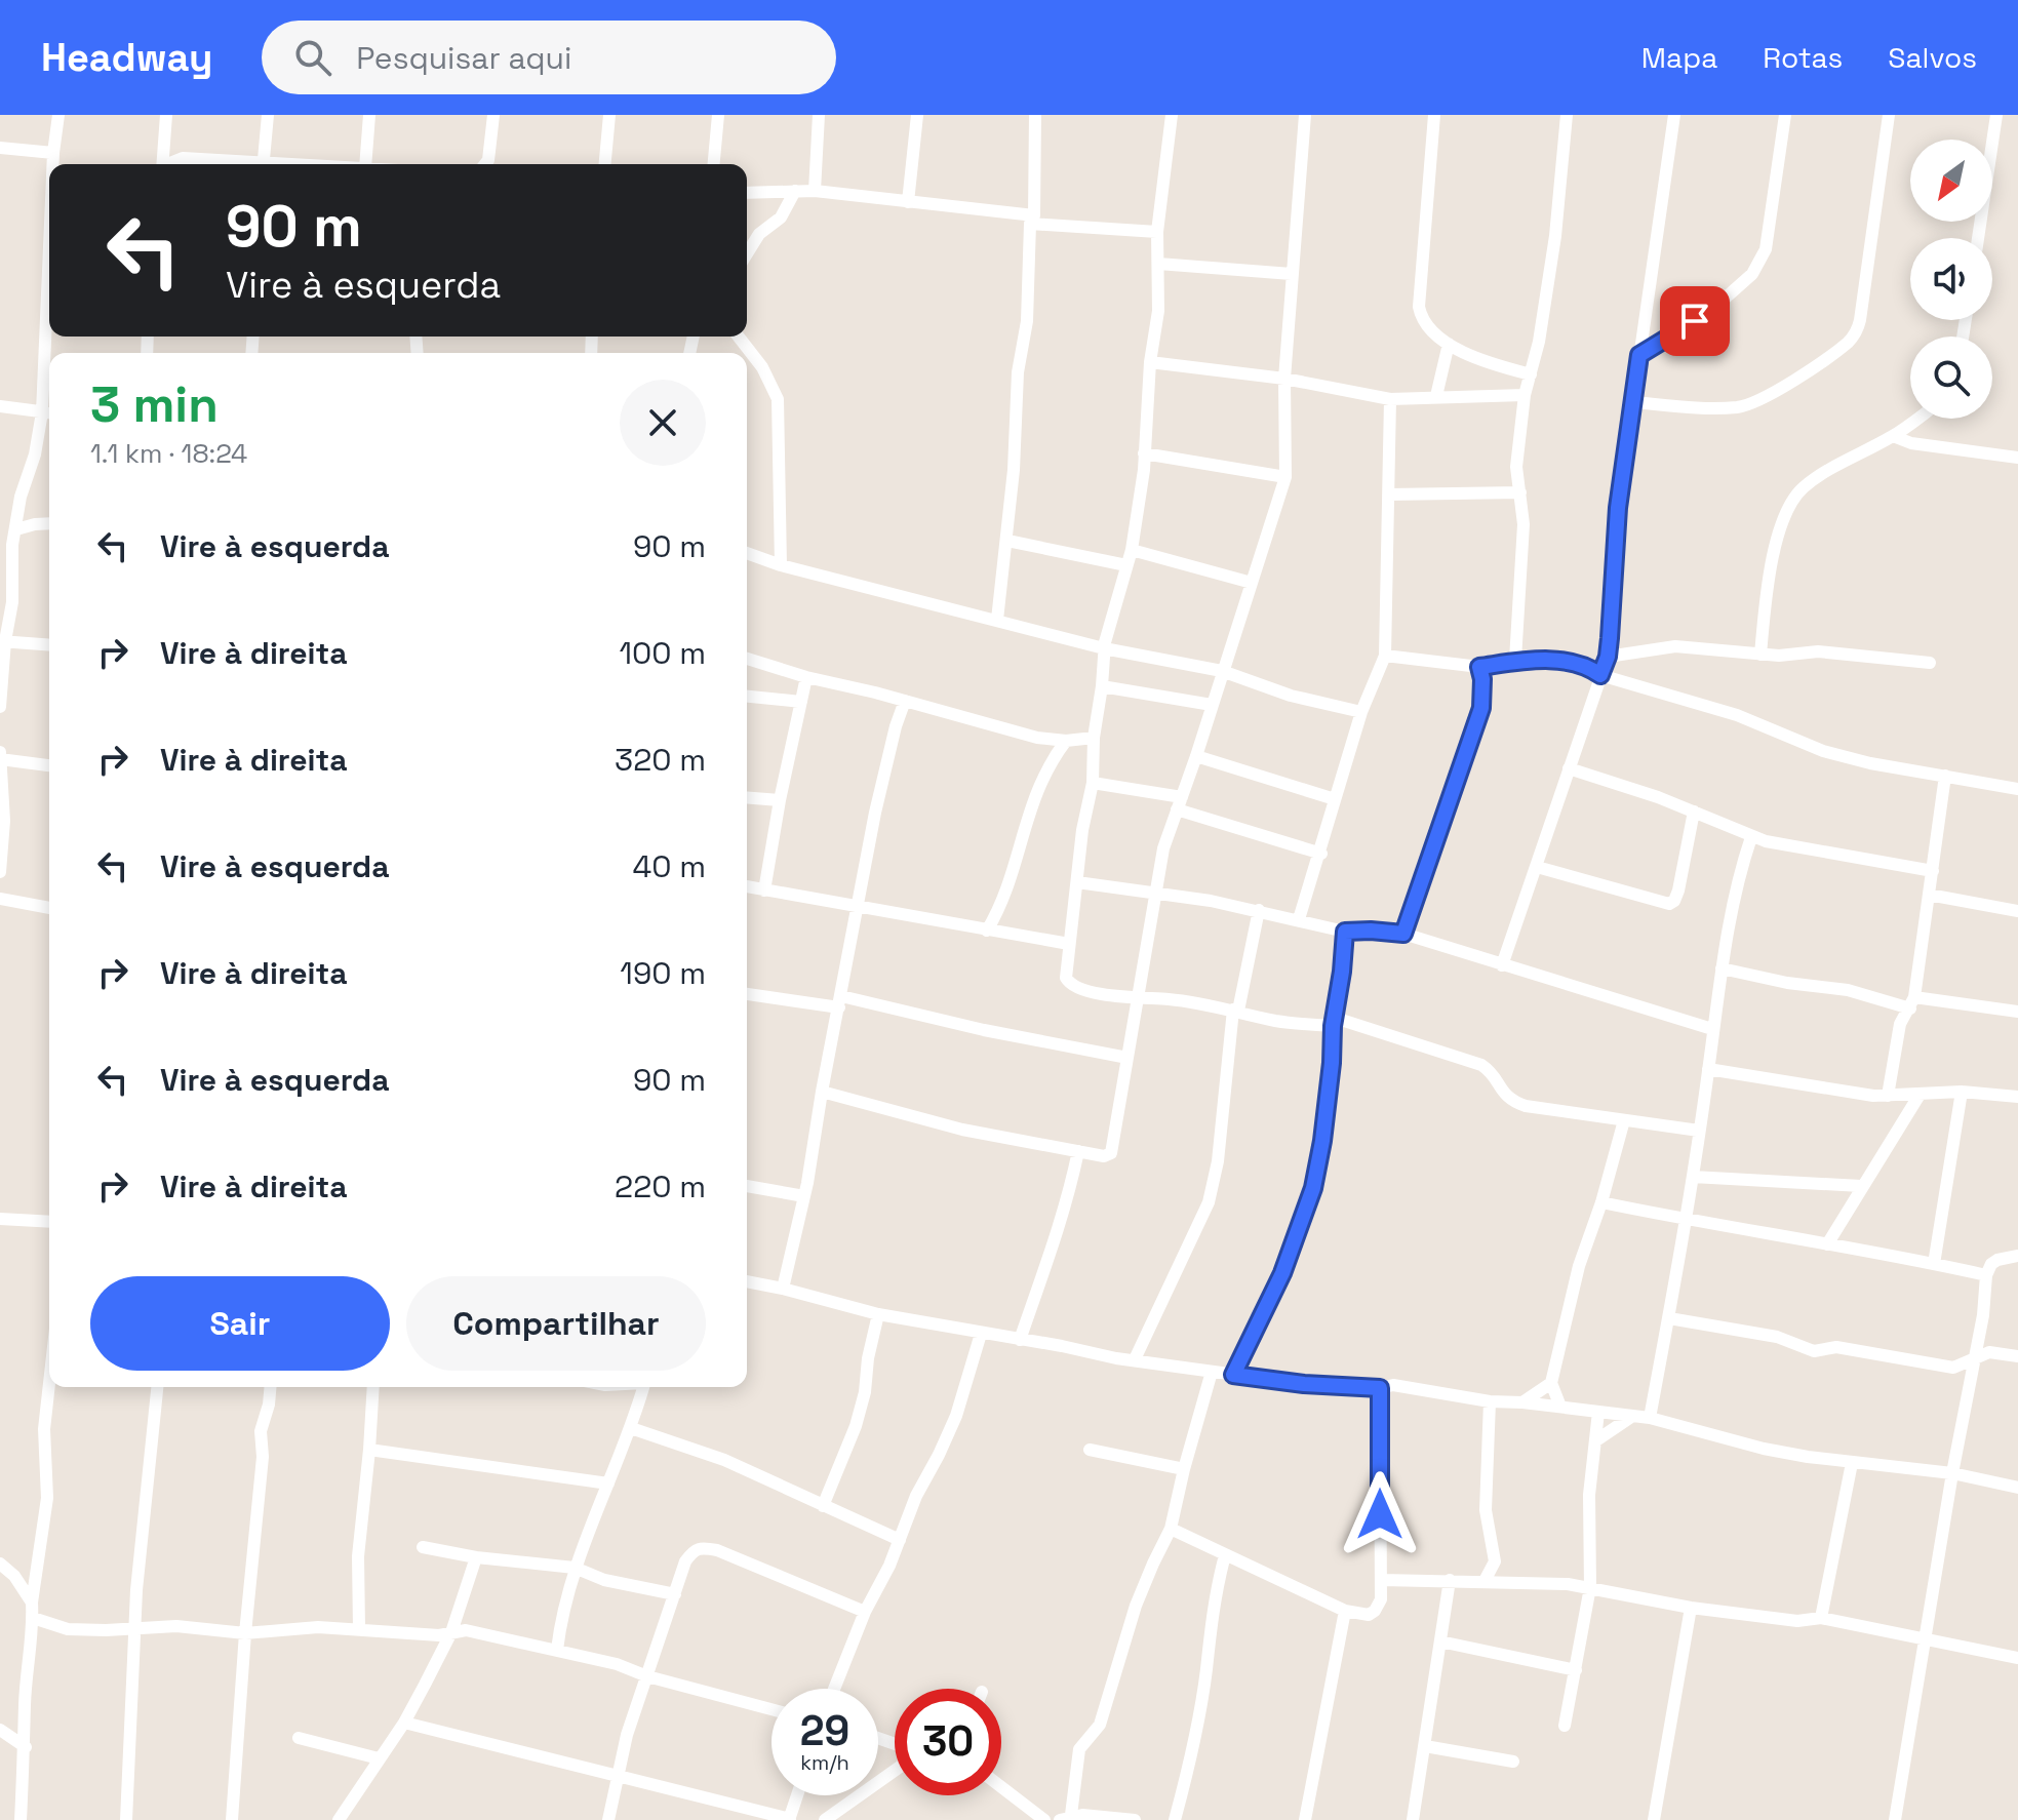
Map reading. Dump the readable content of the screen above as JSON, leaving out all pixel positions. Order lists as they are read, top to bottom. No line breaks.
{"north":"bottom left","page":{"header":"Headway","search":"Pesquisar aqui","nav":["Mapa","Rotas","Salvos"],"turn":["90 m","Vire à esquerda"],"heading":["3 min","1.1 km · 18:24"],"list":[{"name":"Vire à esquerda","value":"90 m"},{"name":"Vire à direita","value":"100 m"},{"name":"Vire à direita","value":"320 m"},{"name":"Vire à esquerda","value":"40 m"},{"name":"Vire à direita","value":"190 m"},{"name":"Vire à esquerda","value":"90 m"},{"name":"Vire à direita","value":"220 m"}],"buttons":["Sair","Compartilhar"],"speed":"29 km/h","limit":"30"}}
